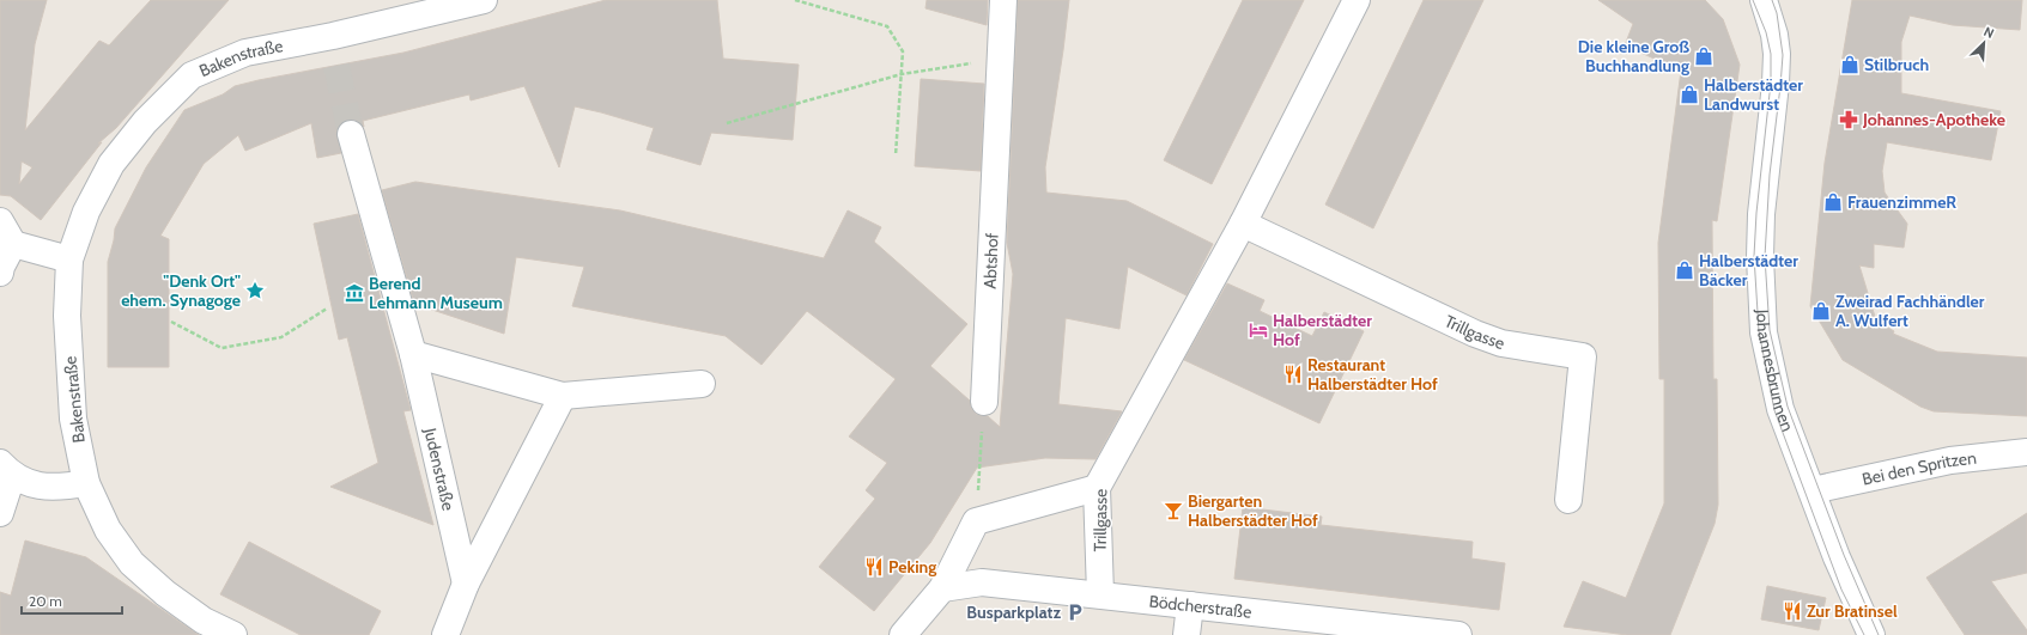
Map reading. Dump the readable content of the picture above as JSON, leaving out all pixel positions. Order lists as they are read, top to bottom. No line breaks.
{"streets":{"street":["Bakenstraße","Abtshof","Trillgasse","Johannesbrunnen","Judenstraße","Bei den Spritzen","Bödcherstraße"]},"crossings":[["Trillgasse","Bödcherstraße"],["Johannesbrunnen","Bei den Spritzen"]],"places":{"shop":["Die kleine Groß Buchhandlung","Stilbruch","Halberstädter Landwurst","FrauenzimmeR","Halberstädter Bäcker","Zweirad Fachhändler A. Wulfert"],"pharmacy":["Johannes-Apotheke"],"place":["\"Denk Ort\" ehem. Synagoge"],"museum":["Berend Lehmann Museum"],"hotel":["Halberstädter Hof"],"restaurant":["Restaurant Halberstädter Hof","Peking","Zur Bratinsel"],"bar":["Biergarten Halberstädter Hof"],"parking":["Busparkplatz"]},"scale_bar":"20 m","north":"top right"}
